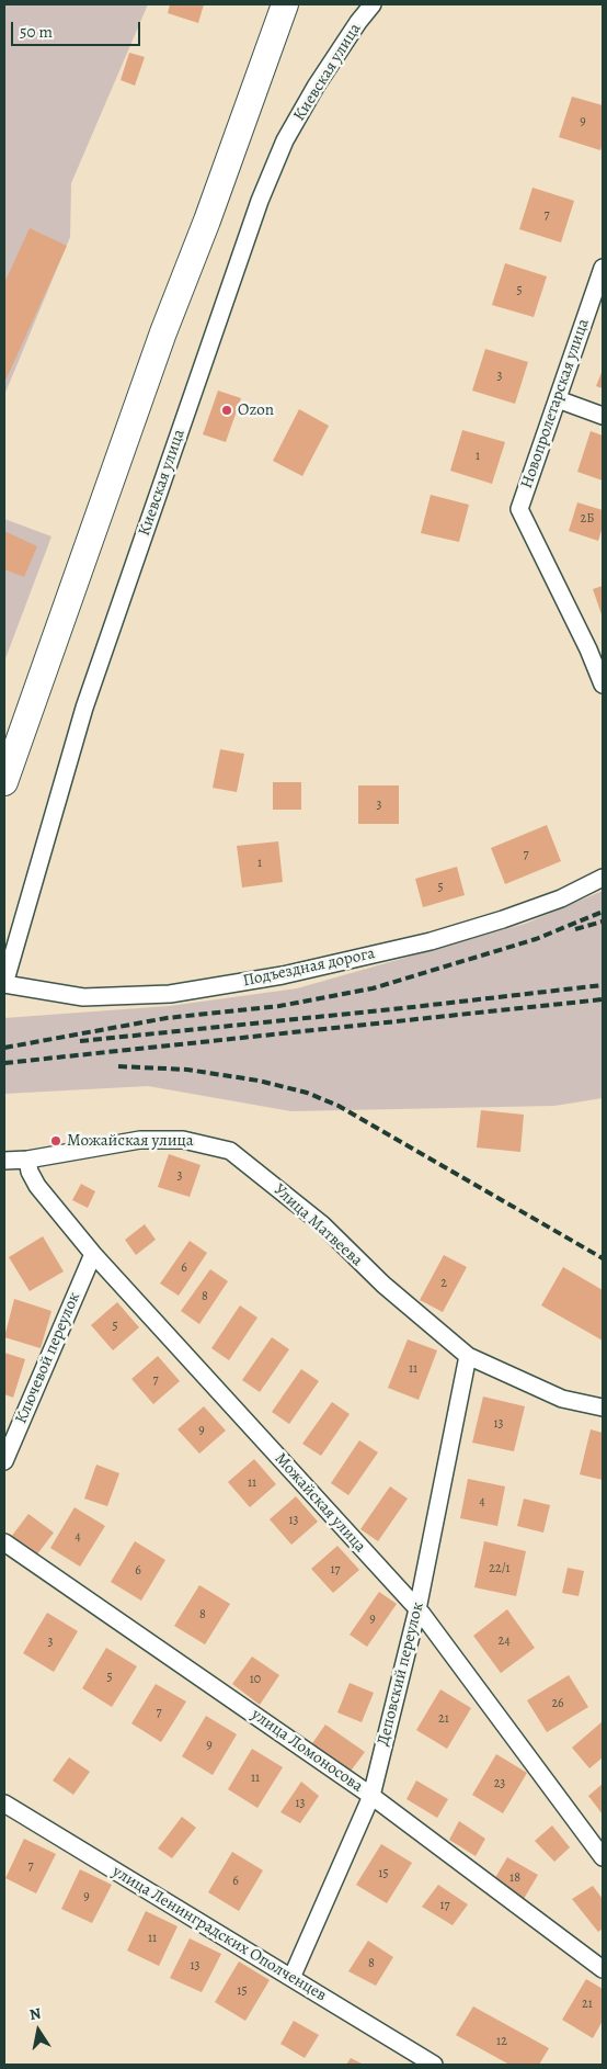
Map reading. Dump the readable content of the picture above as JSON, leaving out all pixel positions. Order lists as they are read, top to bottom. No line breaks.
{"streets":{"street":["Киевская улица","Новопролетарская улица","Подъездная дорога","Улица Матвеева","Ключевой переулок","Можайская улица","Деповский переулок","улица Ломоносова","улица Ленинградских Ополченцев"]},"crossings":[["Киевская улица","Подъездная дорога"],["Улица Матвеева","Можайская улица"],["Улица Матвеева","Деповский переулок"],["Ключевой переулок","Можайская улица"],["Можайская улица","Деповский переулок"],["Деповский переулок","улица Ломоносова"],["Деповский переулок","улица Ленинградских Ополченцев"]],"places":["Ozon","Можайская улица"],"house_numbers":["9","7","5","3","1","2Б","3","7","1","5","3","6","2","8","5","11","7","13","9","11","4","13","4","22/1","17","6","8","9","24","3","5","10","26","7","21","9","11","23","13","7","15","18","6","9","17","11","8","13","15","21","12"],"scale_bar":"50 m","north":"top"}
